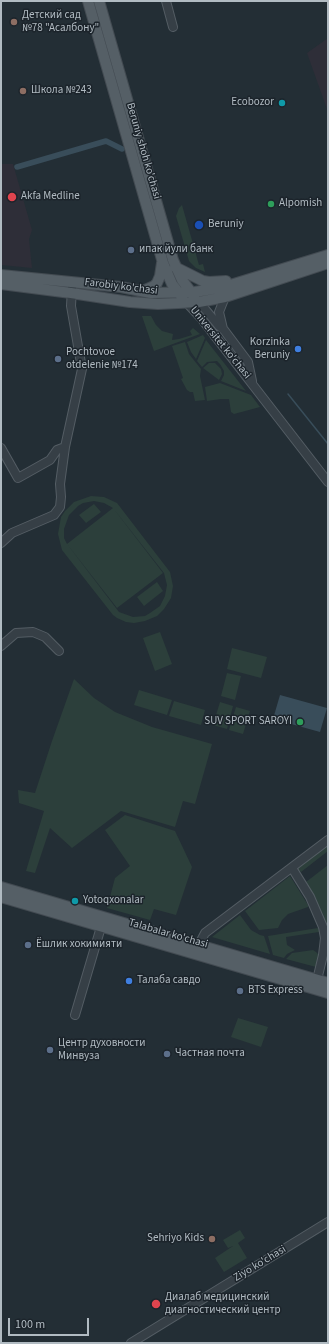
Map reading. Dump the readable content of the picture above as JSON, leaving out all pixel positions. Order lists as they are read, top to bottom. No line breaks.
{"streets":{"main road":["Beruniy shoh ko'chasi","Farobiy ko'chasi","Talabalar ko'chasi"],"street":["Universitet ko'chasi","Ziyo ko'chasi"]},"crossings":[["Beruniy shoh ko'chasi","Farobiy ko'chasi"],["Beruniy shoh ko'chasi","Universitet ko'chasi"],["Farobiy ko'chasi","Universitet ko'chasi"]],"places":["Детский сад №78 \"Асалбону\"","Школа №243","Ecobozor","Akfa Medline","Alpomish","Beruniy","ипак йули банк","Korzinka Beruniy","Pochtovoe otdelenie №174","SUV SPORT SAROYI","Yotoqxonalar","Ёшлик хокимияти","Талаба савдо","BTS Express","Центр духовности Минвуза","Частная почта","Sehriyo Kids","Диалаб медицинский диагностический центр"],"scale_bar":"100 m"}
